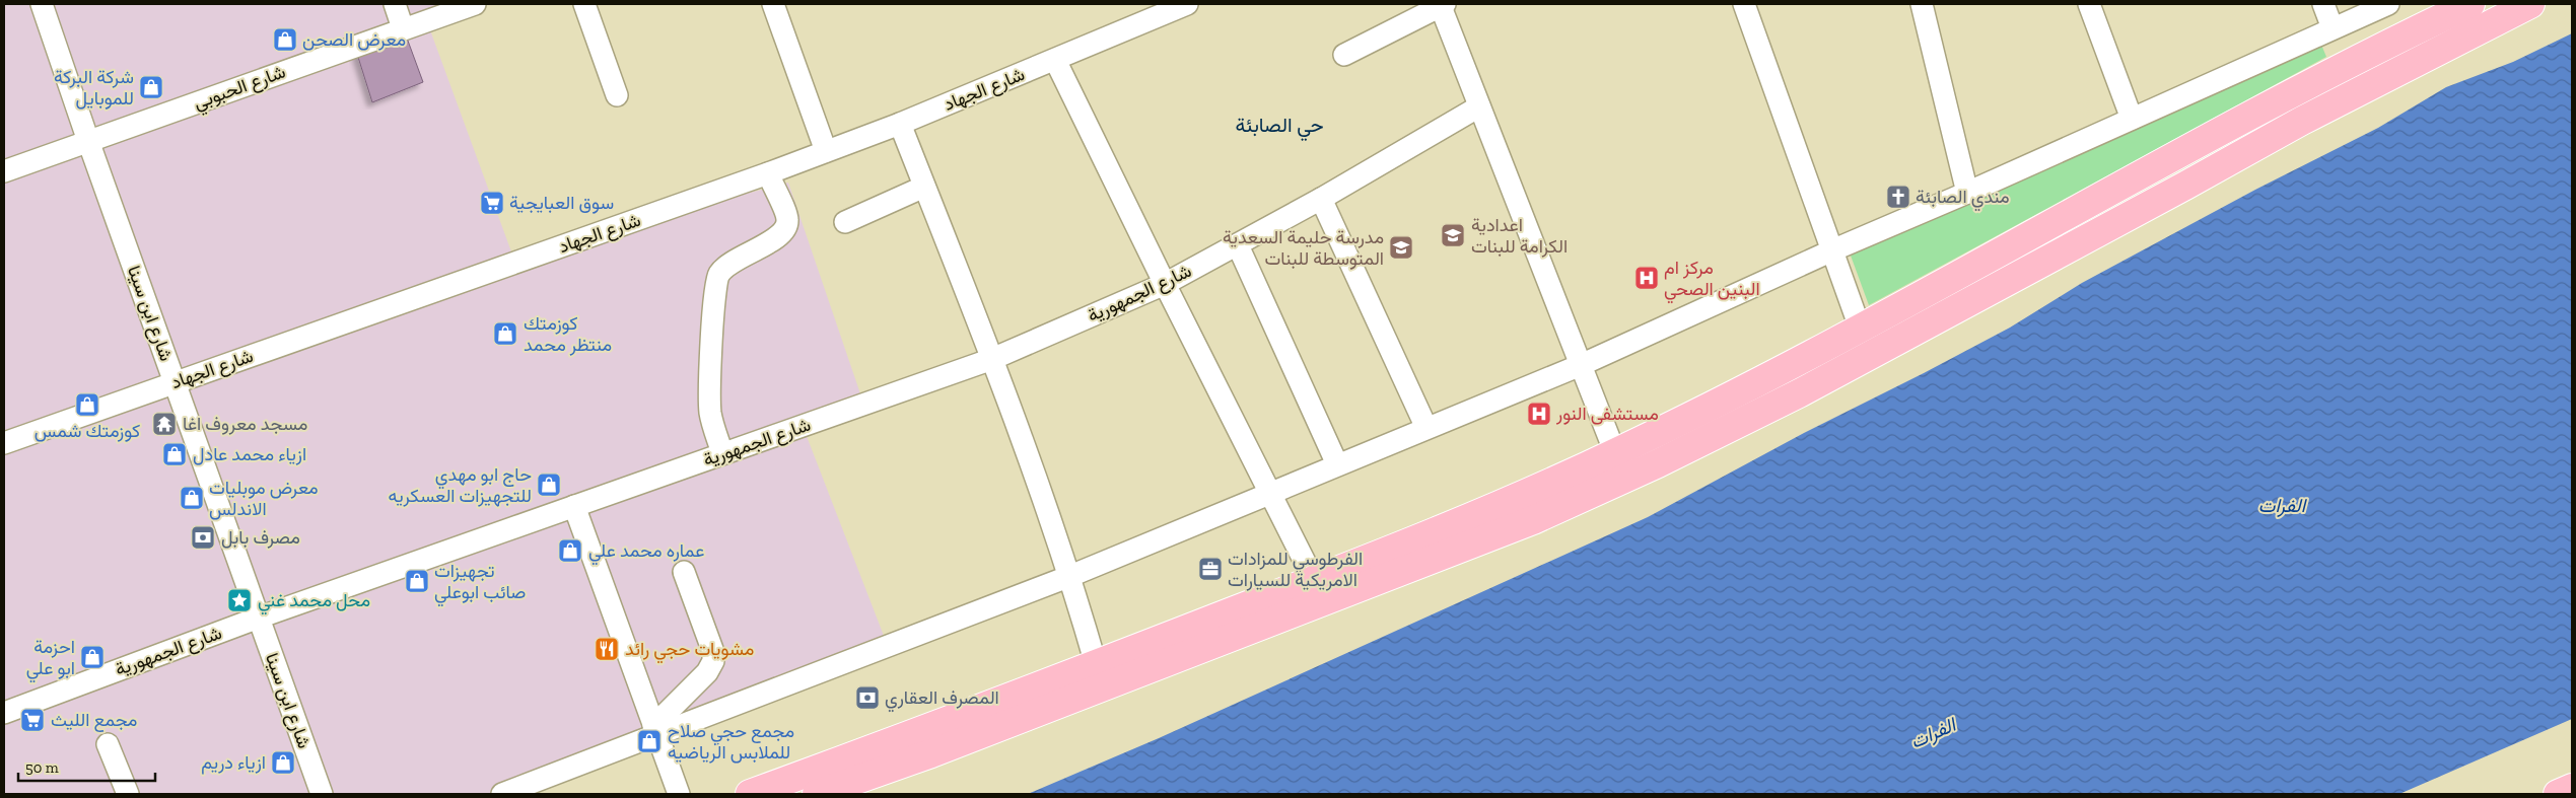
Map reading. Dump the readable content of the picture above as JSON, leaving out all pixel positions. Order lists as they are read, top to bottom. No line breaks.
{"streets":{"street":["شارع الحبوبي","شارع الجهاد","شارع الجمهورية","شارع ابن سينا"]},"crossings":[["شارع الحبوبي","شارع ابن سينا"],["شارع الجهاد","شارع ابن سينا"],["شارع الجمهورية","شارع ابن سينا"]],"districts":["حي الصابئة"],"water":["الفرات"],"places":{"shop":["معرض الصحن","شركة البركة للموبايل","كوزمتك منتظر محمد","كوزمتك شمس","ازياء محمد عادل","حاج ابو مهدي للتجهيزات العسكريه","معرض موبليات الاندلس","عماره محمد علي","تجهيزات صائب ابوعلي","احزمة ابو علي","مجمع حجي صلاح للملابس الرياضيه","ازياء دريم"],"church":["مندي الصابئة"],"supermarket":["سوق العبايجية","مجمع الليث"],"school or university":["اعدادية الكرامة للبنات","مدرسة حليمة السعدية المتوسطة للبنات"],"hospital":["مركز ام البنين الصحي","مستشفى النور"],"temple":["مسجد معروف اغا"],"bank":["مصرف بابل","المصرف العقاري"],"office":["الفرطوسي للمزادات الامريكية للسيارات"],"place":["محل محمد غني"],"restaurant":["مشويات حجي رائد"]},"scale_bar":"50 m"}
